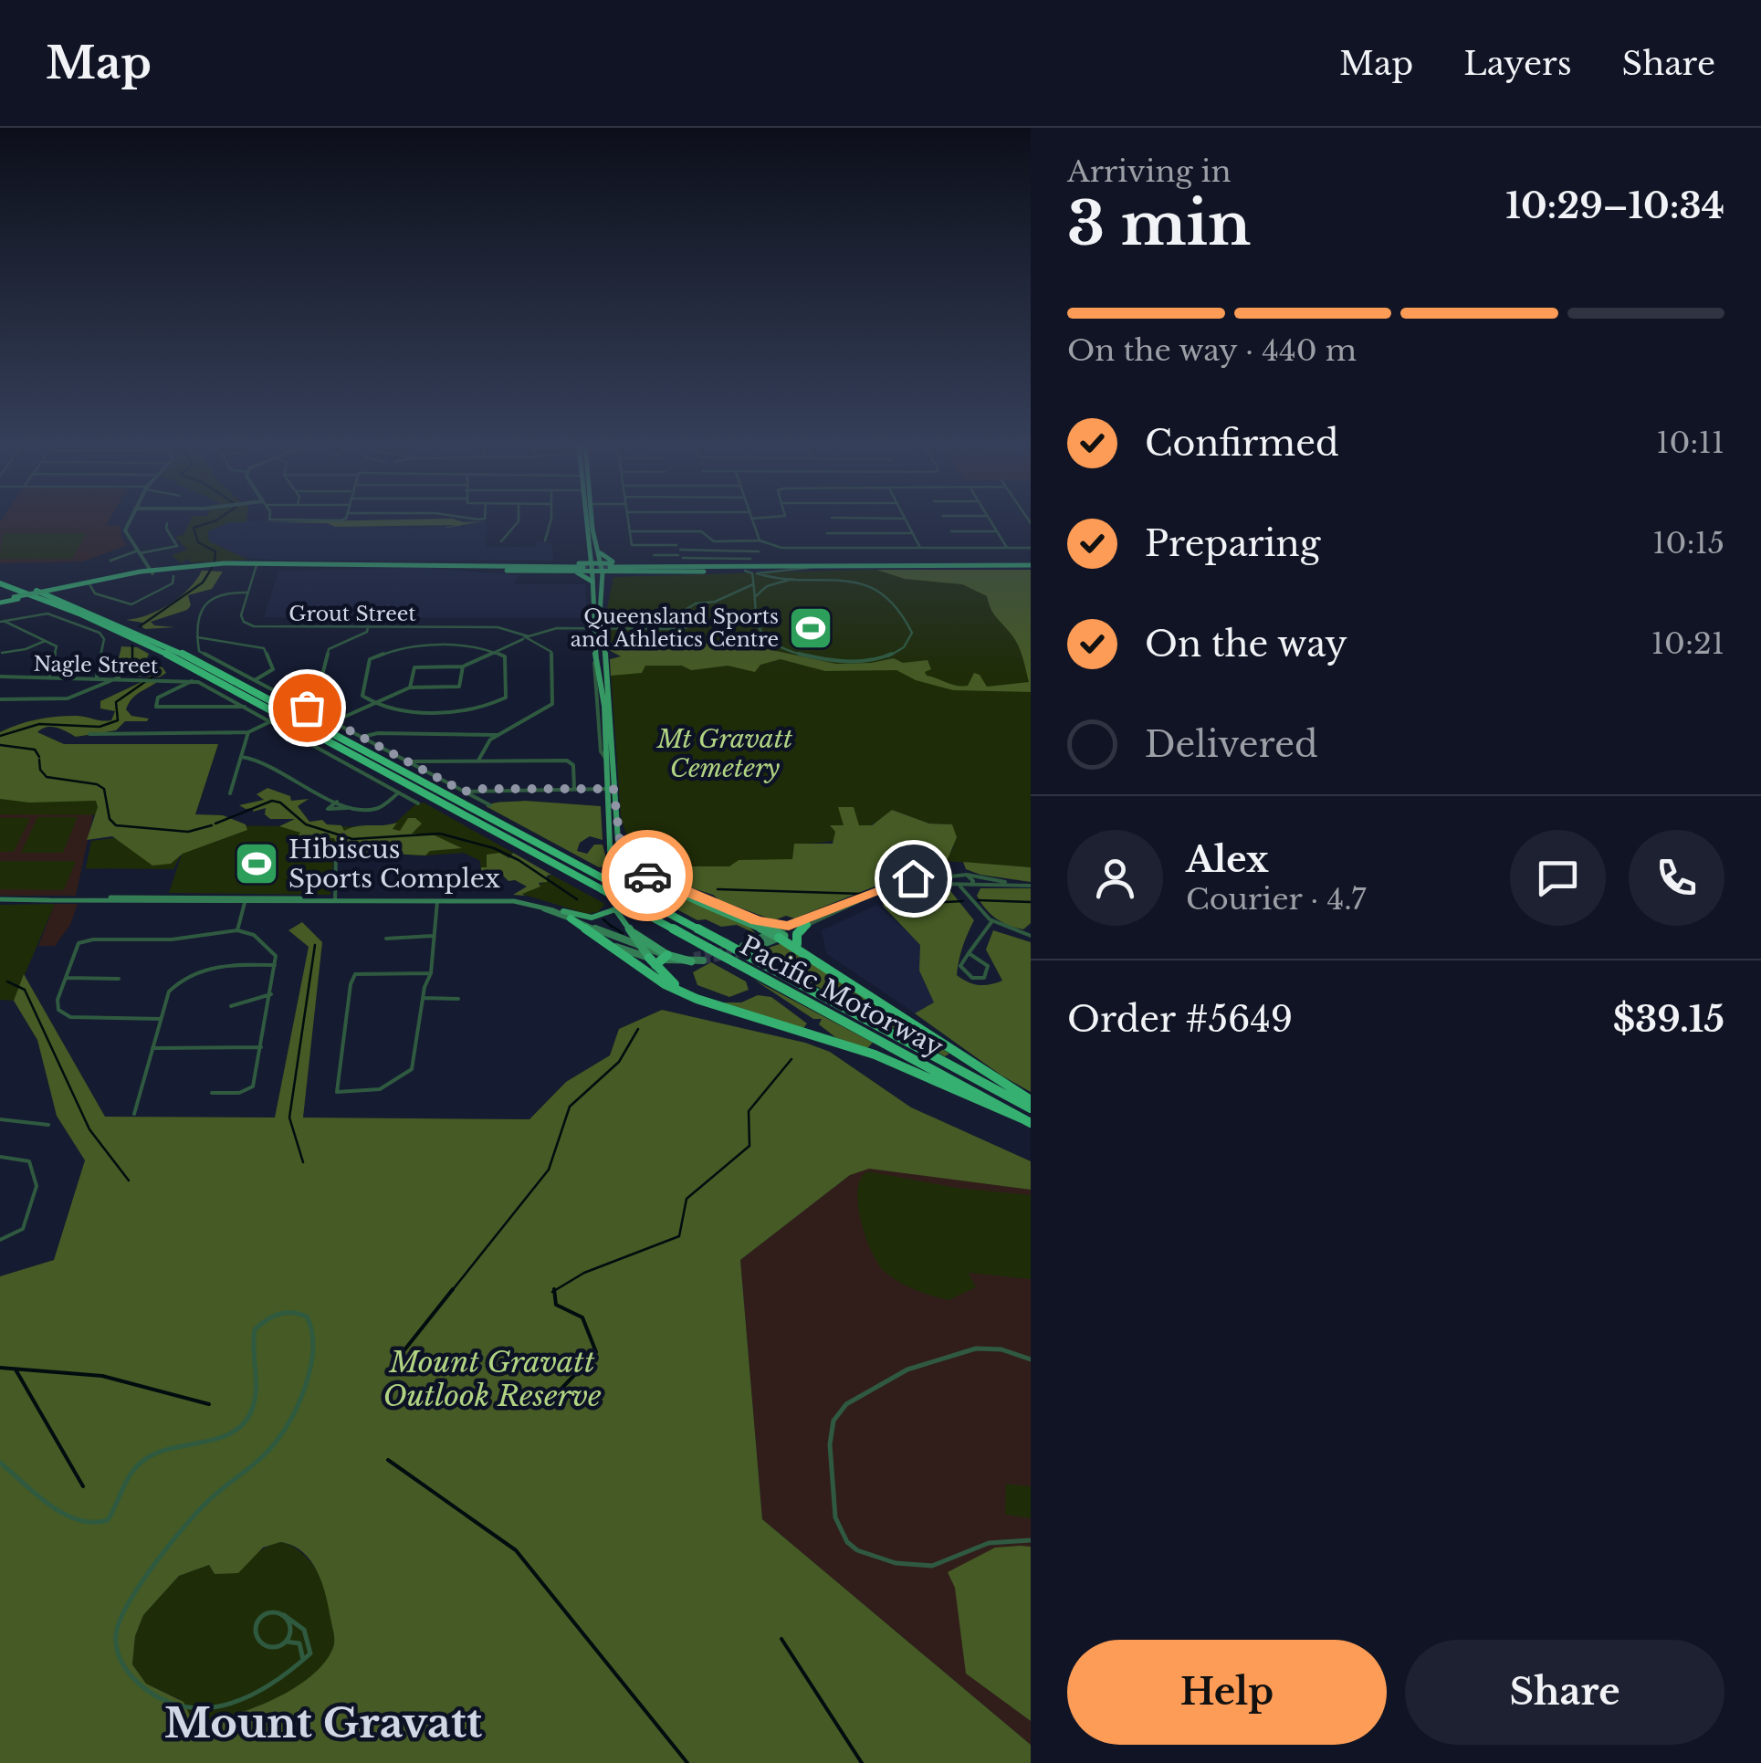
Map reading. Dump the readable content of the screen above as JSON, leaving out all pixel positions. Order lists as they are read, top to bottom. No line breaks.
{"streets":{"highway":["Pacific Motorway"],"street":["Grout Street","Nagle Street"]},"districts":["Mount Gravatt"],"parks":["Mt Gravatt Cemetery","Mount Gravatt Outlook Reserve"],"places":{"sports":["Queensland Sports and Athletics Centre","Hibiscus Sports Complex"]},"page":{"header":"Map","nav":["Map","Layers","Share"],"heading":["3 min","Arriving in","10:29–10:34"],"panel":["Alex","Courier · 4.7","Order #5649","$39.15"],"bar":"On the way · 440 m","list":[["Confirmed","10:11"],["Preparing","10:15"],["On the way","10:21"],"Delivered"],"buttons":["Help","Share"]}}
